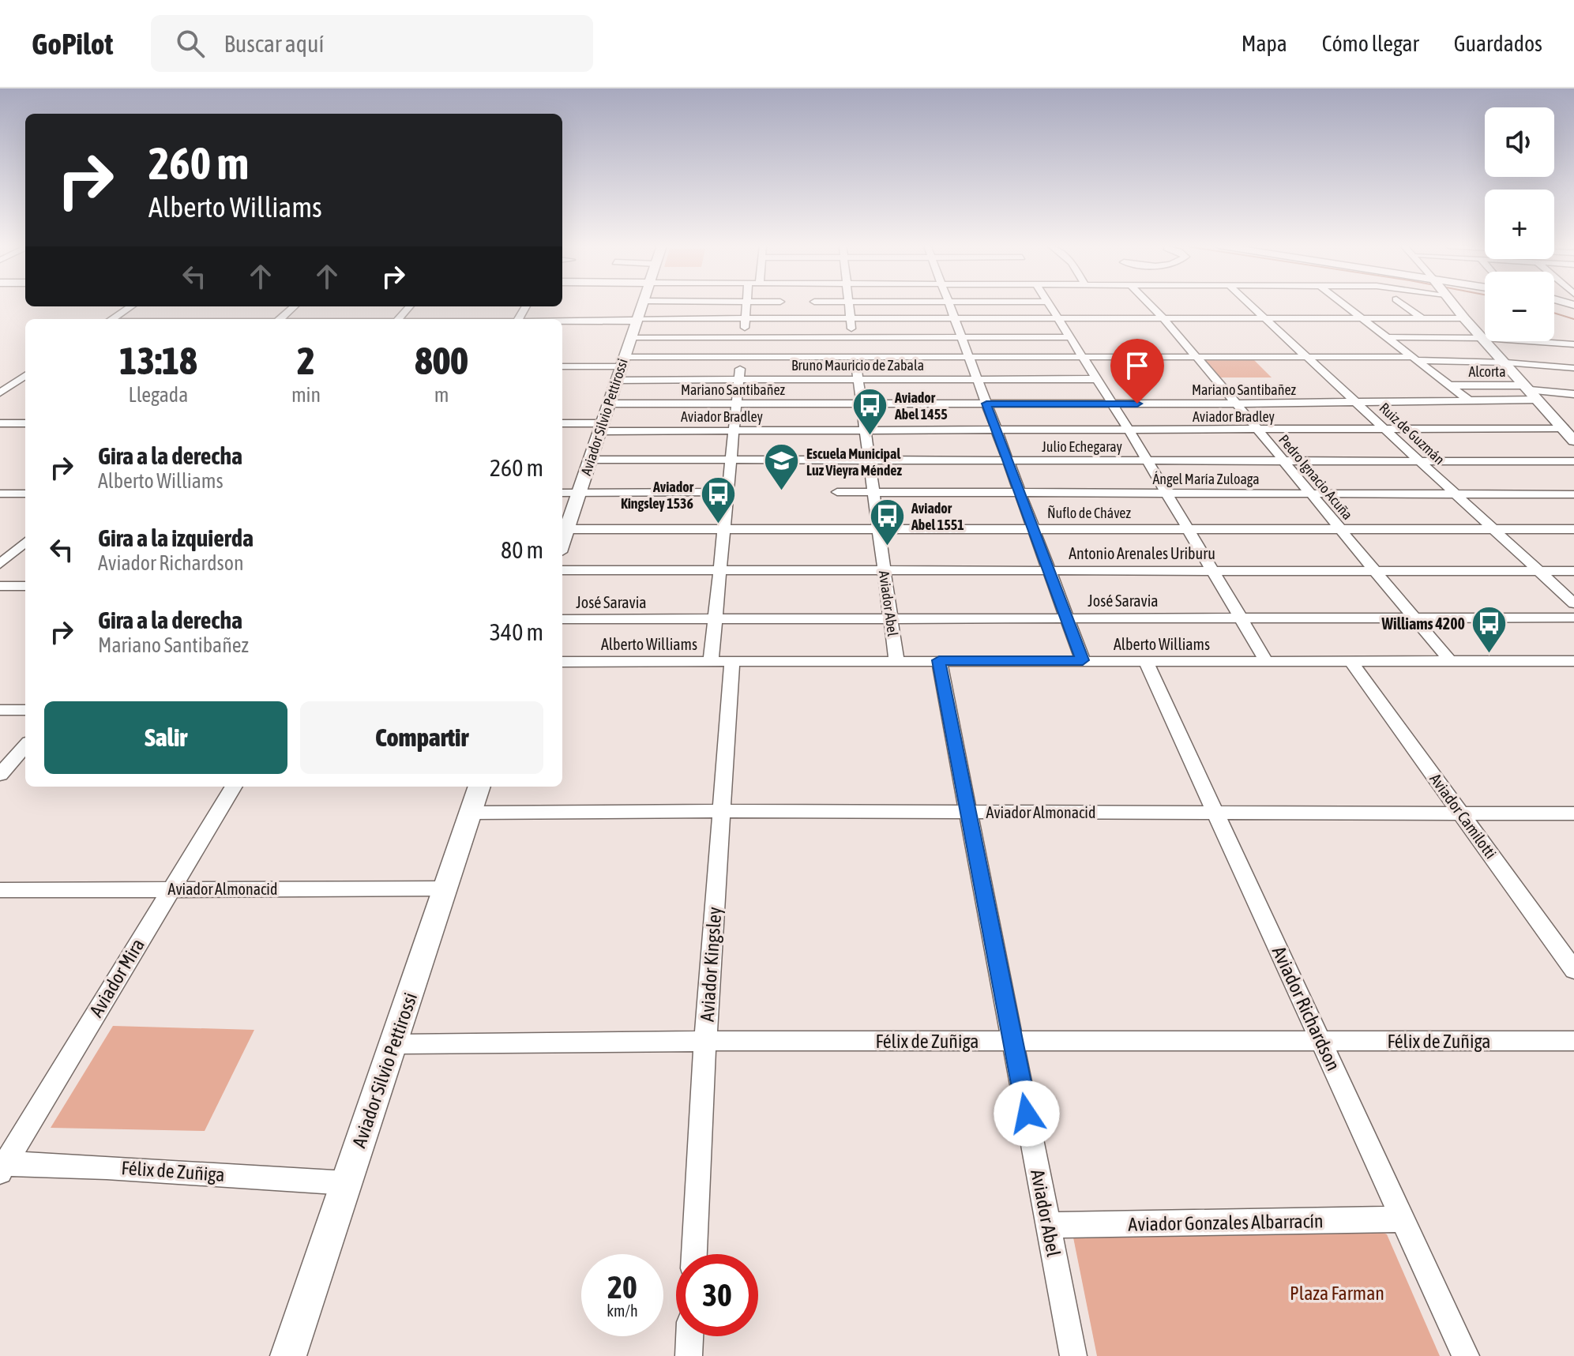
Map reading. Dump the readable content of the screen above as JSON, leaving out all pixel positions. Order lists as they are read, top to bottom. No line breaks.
{"streets":{"main road":["Aviador Silvio Pettirossi"],"street":["Bruno Mauricio de Zabala","Alcorta","Mariano Santibañez","Aviador Bradley","Ruiz de Guzmán","Julio Echegaray","Pedro Ignacio Acuña","Ángel María Zuloaga","Ñuflo de Chávez","Antonio Arenales Uriburu","José Saravia","Aviador Abel","Alberto Williams","Aviador Almonacid","Aviador Camilotti","Aviador Kingsley","Aviador Mira","Aviador Richardson","Félix de Zuñiga","Aviador Gonzales Albarracín"]},"crossings":[["Bruno Mauricio de Zabala","Aviador Silvio Pettirossi"],["Bruno Mauricio de Zabala","Aviador Abel"],["Alcorta","Mariano Santibañez"],["Mariano Santibañez","Aviador Silvio Pettirossi"],["Mariano Santibañez","Ruiz de Guzmán"],["Mariano Santibañez","Pedro Ignacio Acuña"],["Mariano Santibañez","Aviador Abel"],["Aviador Bradley","Aviador Silvio Pettirossi"],["Aviador Bradley","Ruiz de Guzmán"],["Aviador Bradley","Pedro Ignacio Acuña"],["Aviador Bradley","Aviador Abel"],["Aviador Silvio Pettirossi","Julio Echegaray"],["Aviador Silvio Pettirossi","Ñuflo de Chávez"],["Aviador Silvio Pettirossi","Aviador Almonacid"],["Aviador Silvio Pettirossi","Félix de Zuñiga"],["Ruiz de Guzmán","Julio Echegaray"],["Ruiz de Guzmán","Ángel María Zuloaga"],["Ruiz de Guzmán","Ñuflo de Chávez"],["Ruiz de Guzmán","Antonio Arenales Uriburu"],["Julio Echegaray","Pedro Ignacio Acuña"],["Julio Echegaray","Aviador Abel"],["Pedro Ignacio Acuña","Ángel María Zuloaga"],["Pedro Ignacio Acuña","Ñuflo de Chávez"],["Pedro Ignacio Acuña","Antonio Arenales Uriburu"],["Pedro Ignacio Acuña","José Saravia"],["Pedro Ignacio Acuña","Alberto Williams"],["Ángel María Zuloaga","Aviador Abel"],["Ñuflo de Chávez","Aviador Abel"],["Antonio Arenales Uriburu","Aviador Abel"],["José Saravia","Aviador Abel"],["Aviador Abel","Alberto Williams"],["Aviador Abel","Aviador Almonacid"],["Aviador Abel","Félix de Zuñiga"],["Aviador Abel","Aviador Gonzales Albarracín"],["Alberto Williams","Aviador Camilotti"],["Alberto Williams","Aviador Kingsley"],["Alberto Williams","Aviador Richardson"],["Aviador Almonacid","Aviador Camilotti"],["Aviador Almonacid","Aviador Kingsley"],["Aviador Almonacid","Aviador Mira"],["Aviador Almonacid","Aviador Richardson"],["Aviador Kingsley","Félix de Zuñiga"],["Aviador Mira","Félix de Zuñiga"],["Aviador Richardson","Félix de Zuñiga"],["Aviador Richardson","Aviador Gonzales Albarracín"]],"parks":["Plaza Farman"],"places":{"bus stop":["Aviador Abel 1455","Aviador Kingsley 1536","Aviador Abel 1551","Williams 4200"],"school or university":["Escuela Municipal Luz Vieyra Méndez"]},"page":{"header":"GoPilot","search":"Buscar aquí","nav":["Mapa","Cómo llegar","Guardados"],"map_buttons":["+","−"],"turn":["260 m","Alberto Williams"],"eta":["13:18","Llegada","2","min","800","m"],"list":[{"name":"Gira a la derecha","note":"Alberto Williams","value":"260 m"},{"name":"Gira a la izquierda","note":"Aviador Richardson","value":"80 m"},{"name":"Gira a la derecha","note":"Mariano Santibañez","value":"340 m"}],"buttons":["Salir","Compartir"],"speed":"20 km/h","limit":"30"}}
